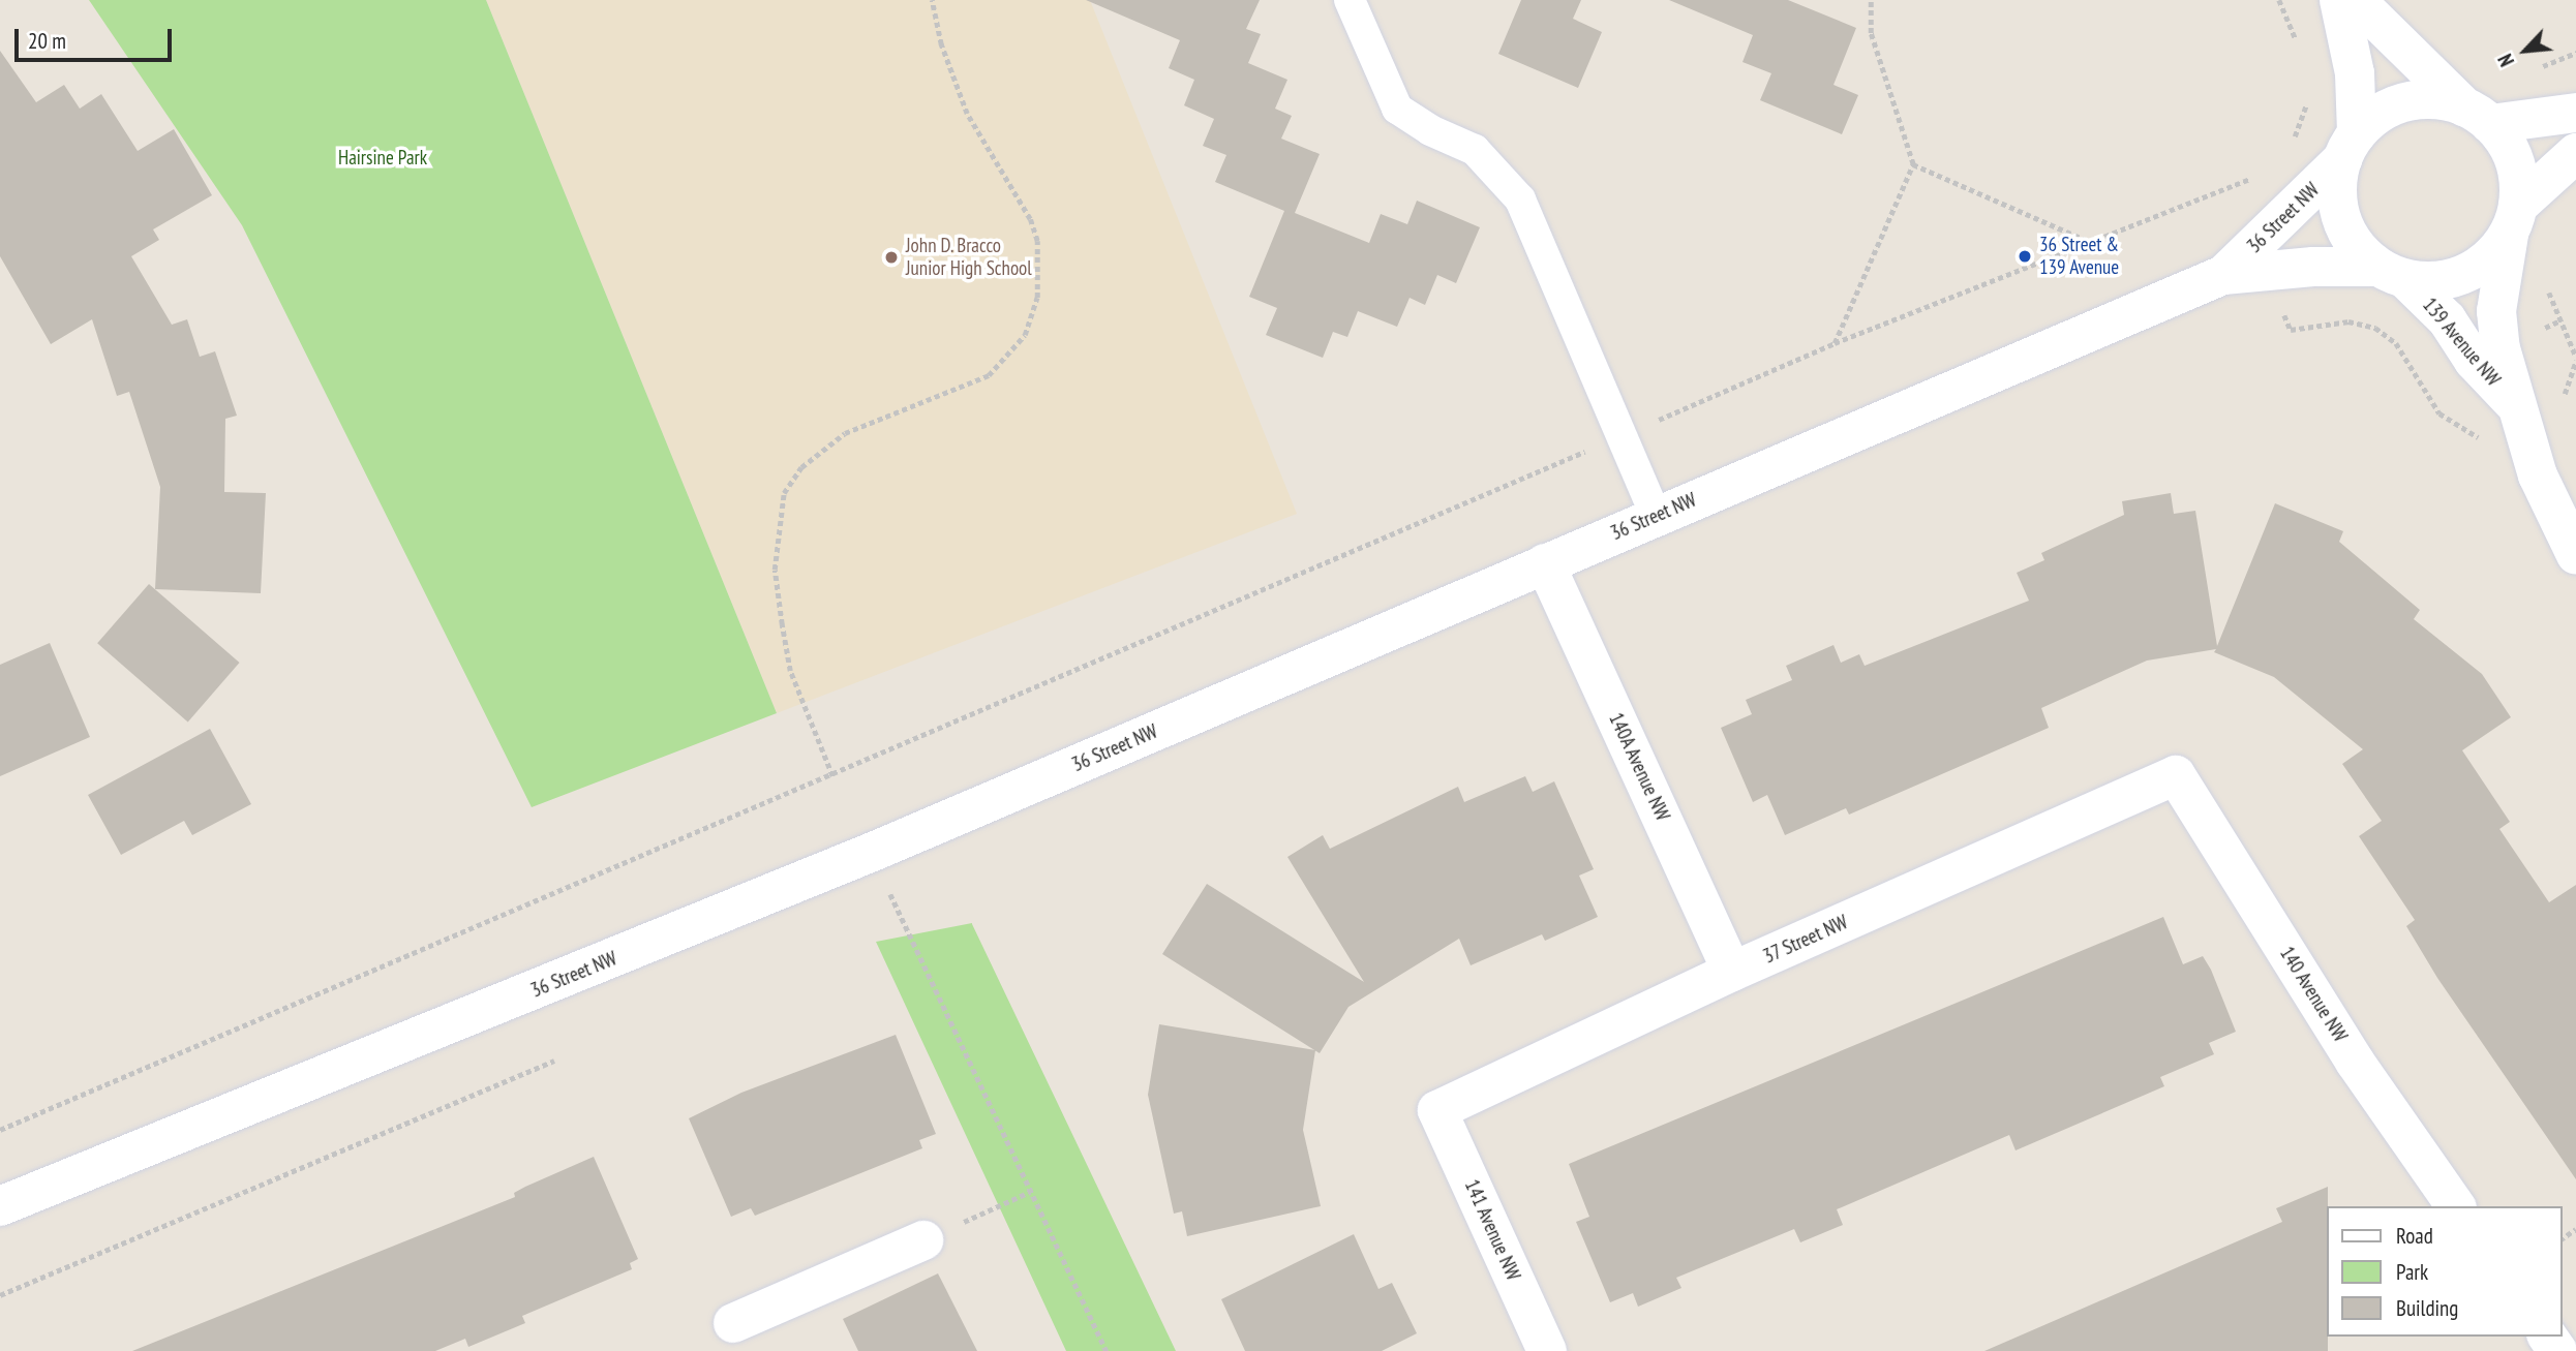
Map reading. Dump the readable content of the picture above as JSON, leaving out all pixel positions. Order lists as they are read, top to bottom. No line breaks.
{"streets":{"street":["36 Street NW","139 Avenue NW","140A Avenue NW","37 Street NW","140 Avenue NW","141 Avenue NW"]},"crossings":[["36 Street NW","139 Avenue NW"],["36 Street NW","140A Avenue NW"],["140A Avenue NW","37 Street NW"],["37 Street NW","140 Avenue NW"],["37 Street NW","141 Avenue NW"]],"parks":["Hairsine Park"],"places":["36 Street & 139 Avenue","John D. Bracco Junior High School"],"legend":["Road","Park","Building"],"scale_bar":"20 m","north":"bottom left"}
